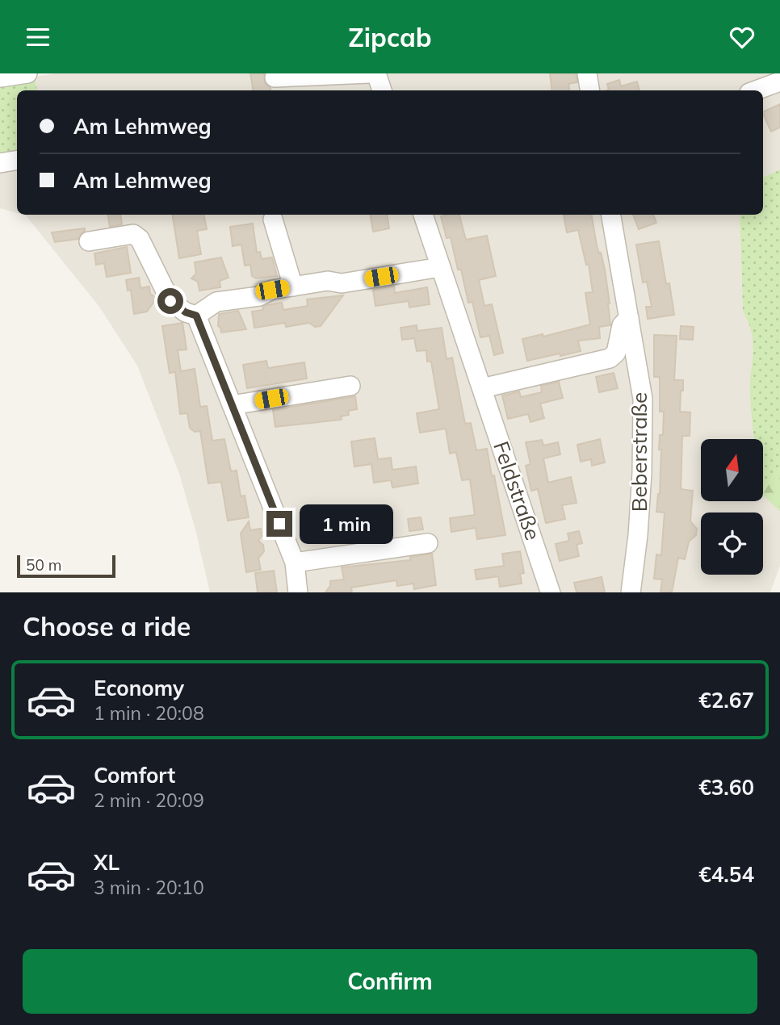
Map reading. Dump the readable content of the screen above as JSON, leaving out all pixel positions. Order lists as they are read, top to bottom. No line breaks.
{"streets":{"street":["Beberstraße","Feldstraße"]},"scale_bar":"50 m","north":"top","page":{"header":"Zipcab","banner":["Am Lehmweg","Am Lehmweg"],"bubble":"1 min","scale":"50 m","heading":"Choose a ride","list":[{"name":"Economy","note":"1 min · 20:08","value":"€2.67"},{"name":"Comfort","note":"2 min · 20:09","value":"€3.60"},{"name":"XL","note":"3 min · 20:10","value":"€4.54"}],"buttons":"Confirm"}}
